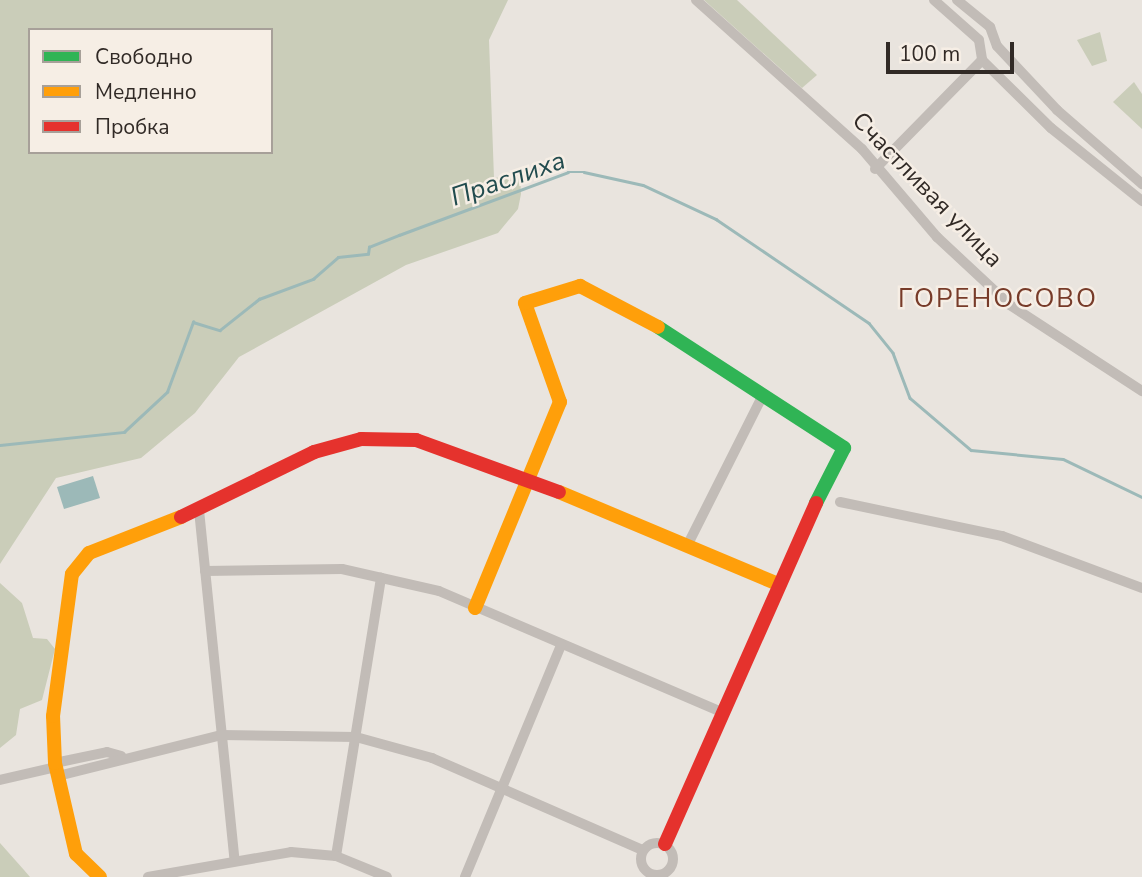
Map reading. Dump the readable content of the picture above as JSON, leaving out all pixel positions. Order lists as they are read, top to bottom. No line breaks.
{"streets":{"street":["Счастливая улица"]},"districts":["ГОРЕНОСОВО"],"water":["Праслиха"],"legend":["Свободно","Медленно","Пробка"],"scale_bar":"100 m"}
